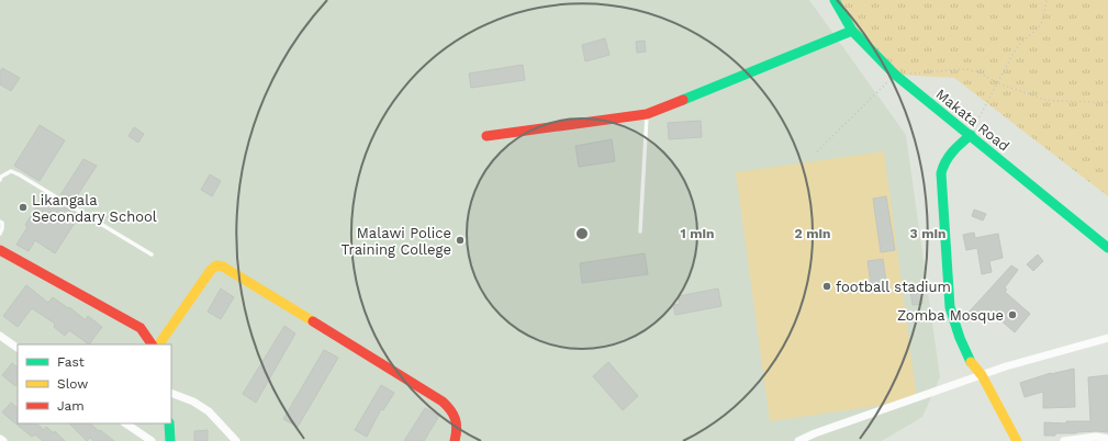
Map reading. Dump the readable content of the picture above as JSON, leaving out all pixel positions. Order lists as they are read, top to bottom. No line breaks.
{"streets":{"street":["Makata Road"]},"places":["Likangala Secondary School","Malawi Police Training College","football stadium","Zomba Mosque"],"legend":["Fast","Slow","Jam"],"rings":["1 min","2 min","3 min"]}
